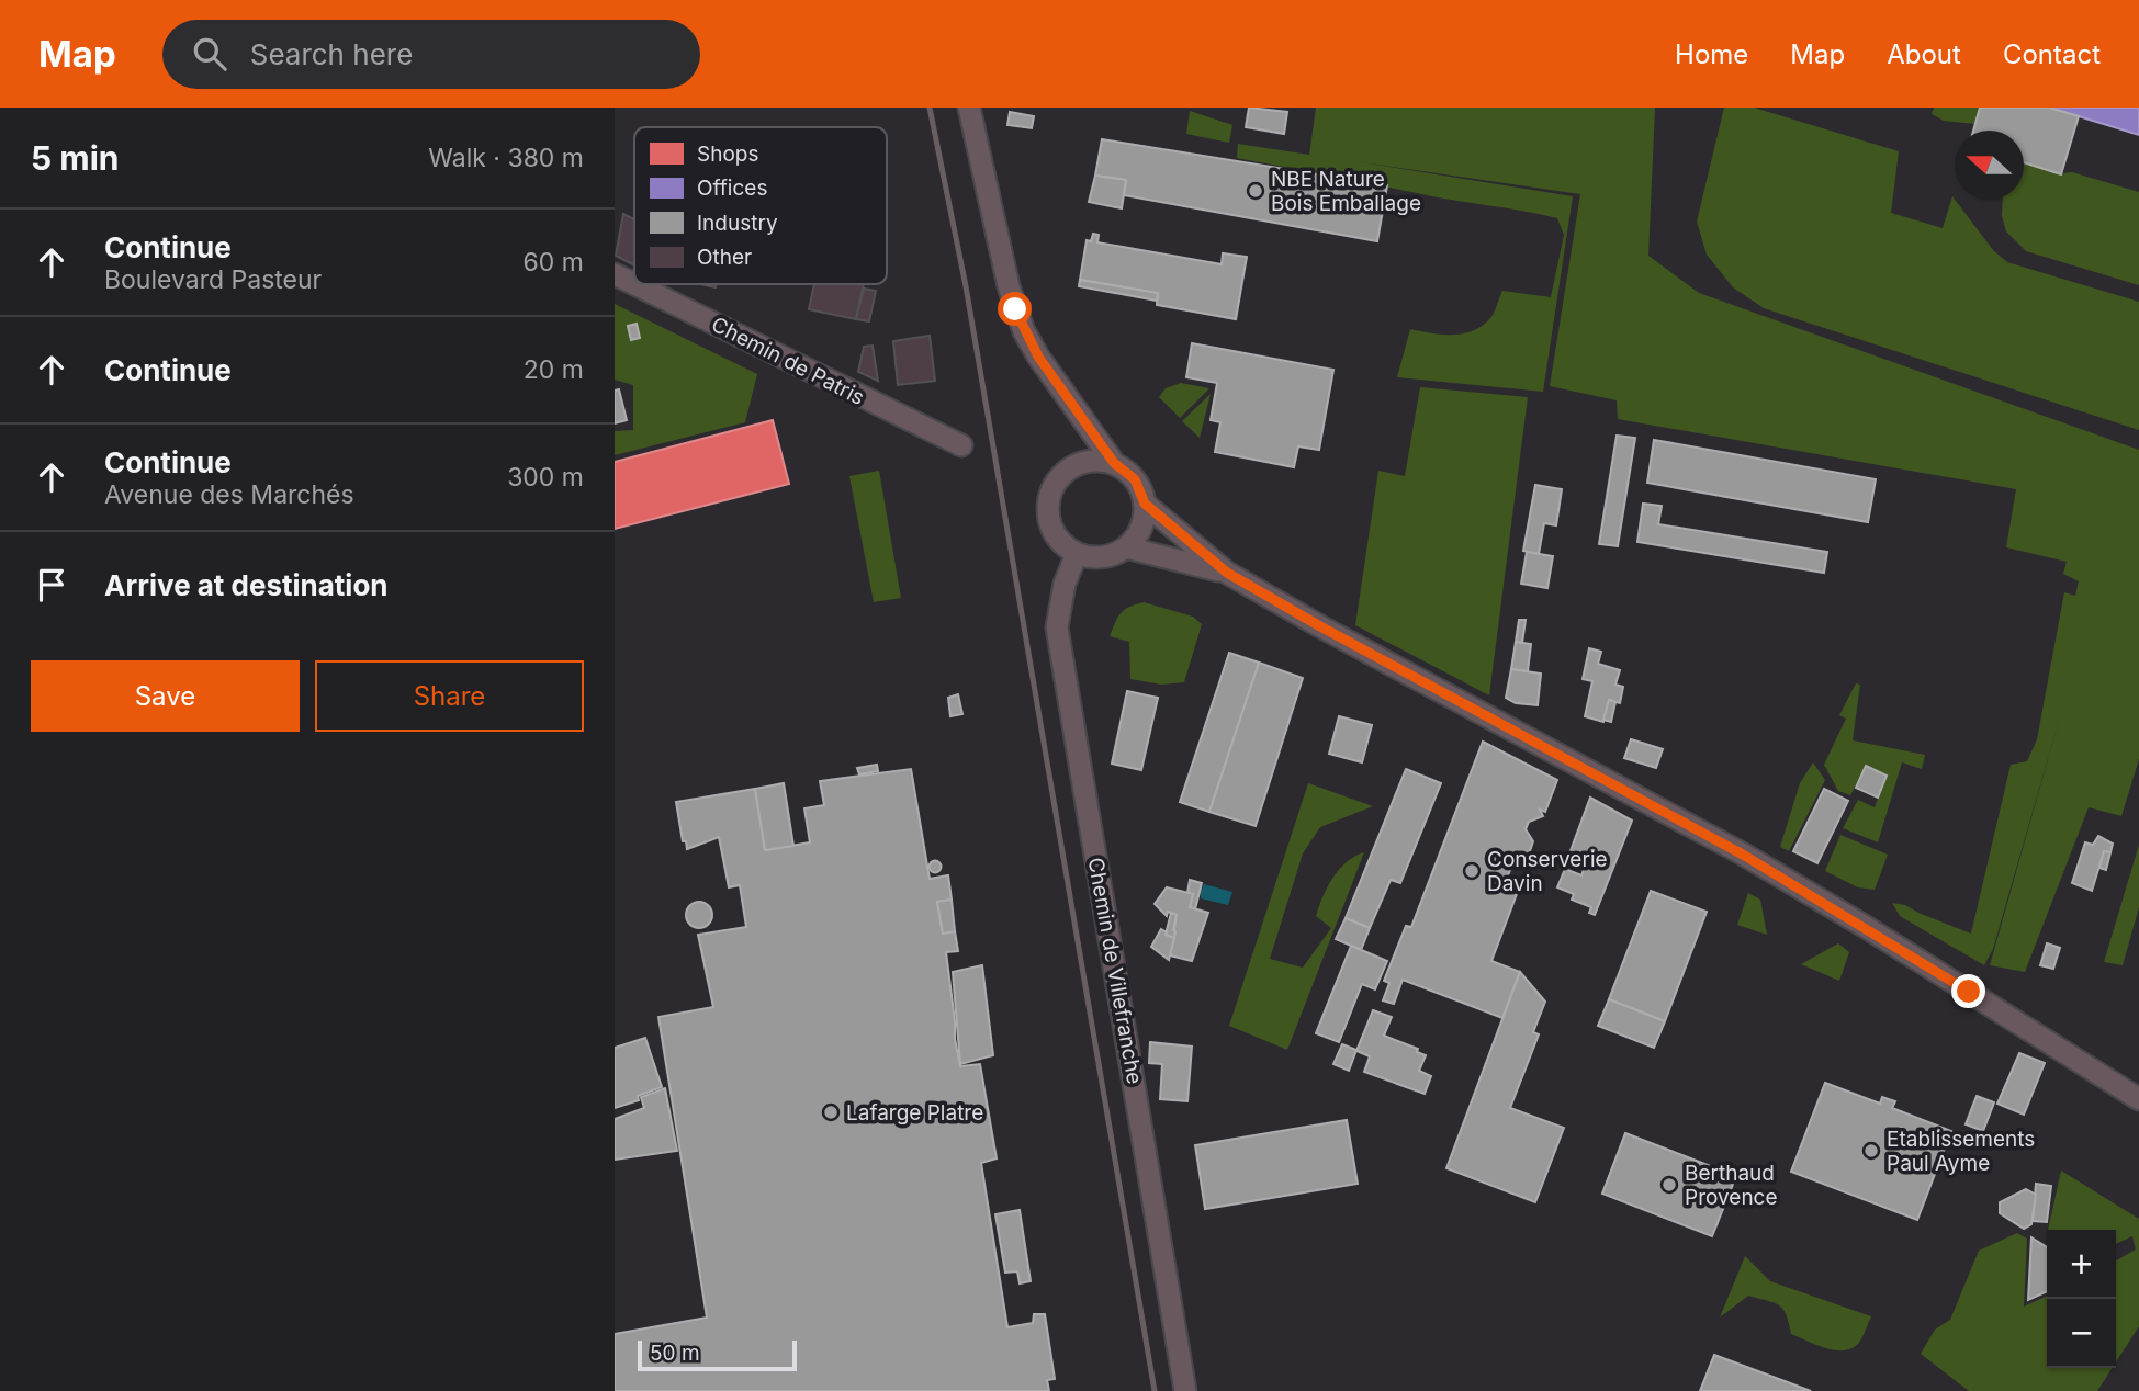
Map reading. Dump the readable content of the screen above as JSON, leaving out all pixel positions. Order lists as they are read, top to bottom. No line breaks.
{"streets":{"street":["Chemin de Patris","Chemin de Villefranche"]},"places":["NBE Nature Bois Emballage","Conserverie Davin","Lafarge Platre","Etablissements Paul Ayme","Berthaud Provence"],"legend":["Shops","Offices","Industry","Other"],"scale_bar":"50 m","north":"left","page":{"header":"Map","search":"Search here","nav":["Home","Map","About","Contact"],"heading":["5 min","Walk · 380 m"],"list":[["Continue","Boulevard Pasteur","60 m"],["Continue","20 m"],["Continue","Avenue des Marchés","300 m"],"Arrive at destination"],"buttons":["Save","Share"],"map_buttons":["+","−"],"scale":"50 m"}}
